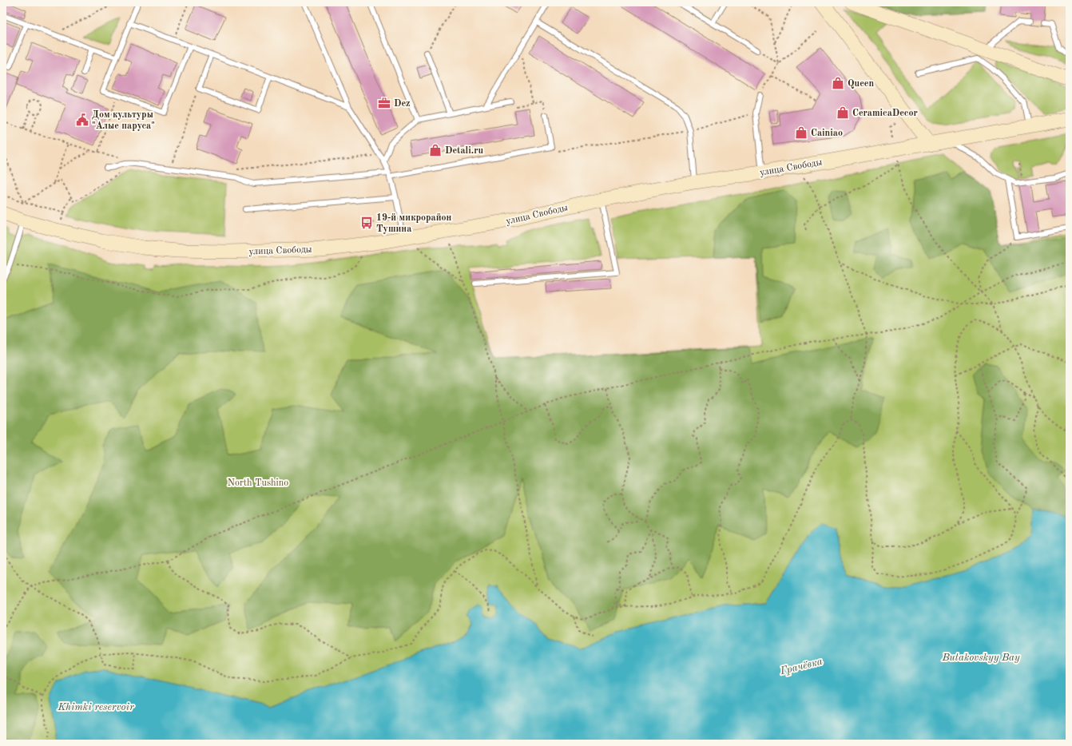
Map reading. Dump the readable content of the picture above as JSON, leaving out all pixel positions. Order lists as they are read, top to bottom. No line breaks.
{"streets":{"main road":["улица Свободы"]},"water":["Butakovskyy Bay","Грачёвка","Khimki reservoir"],"parks":["North Tushino"],"places":{"shop":["Queen","CeramicaDecor","Cainiao","Detali.ru"],"office":["Dez"],"public building":["Дом культуры \"Алые паруса\""],"bus stop":["19-й микрорайон Тушина"]}}
